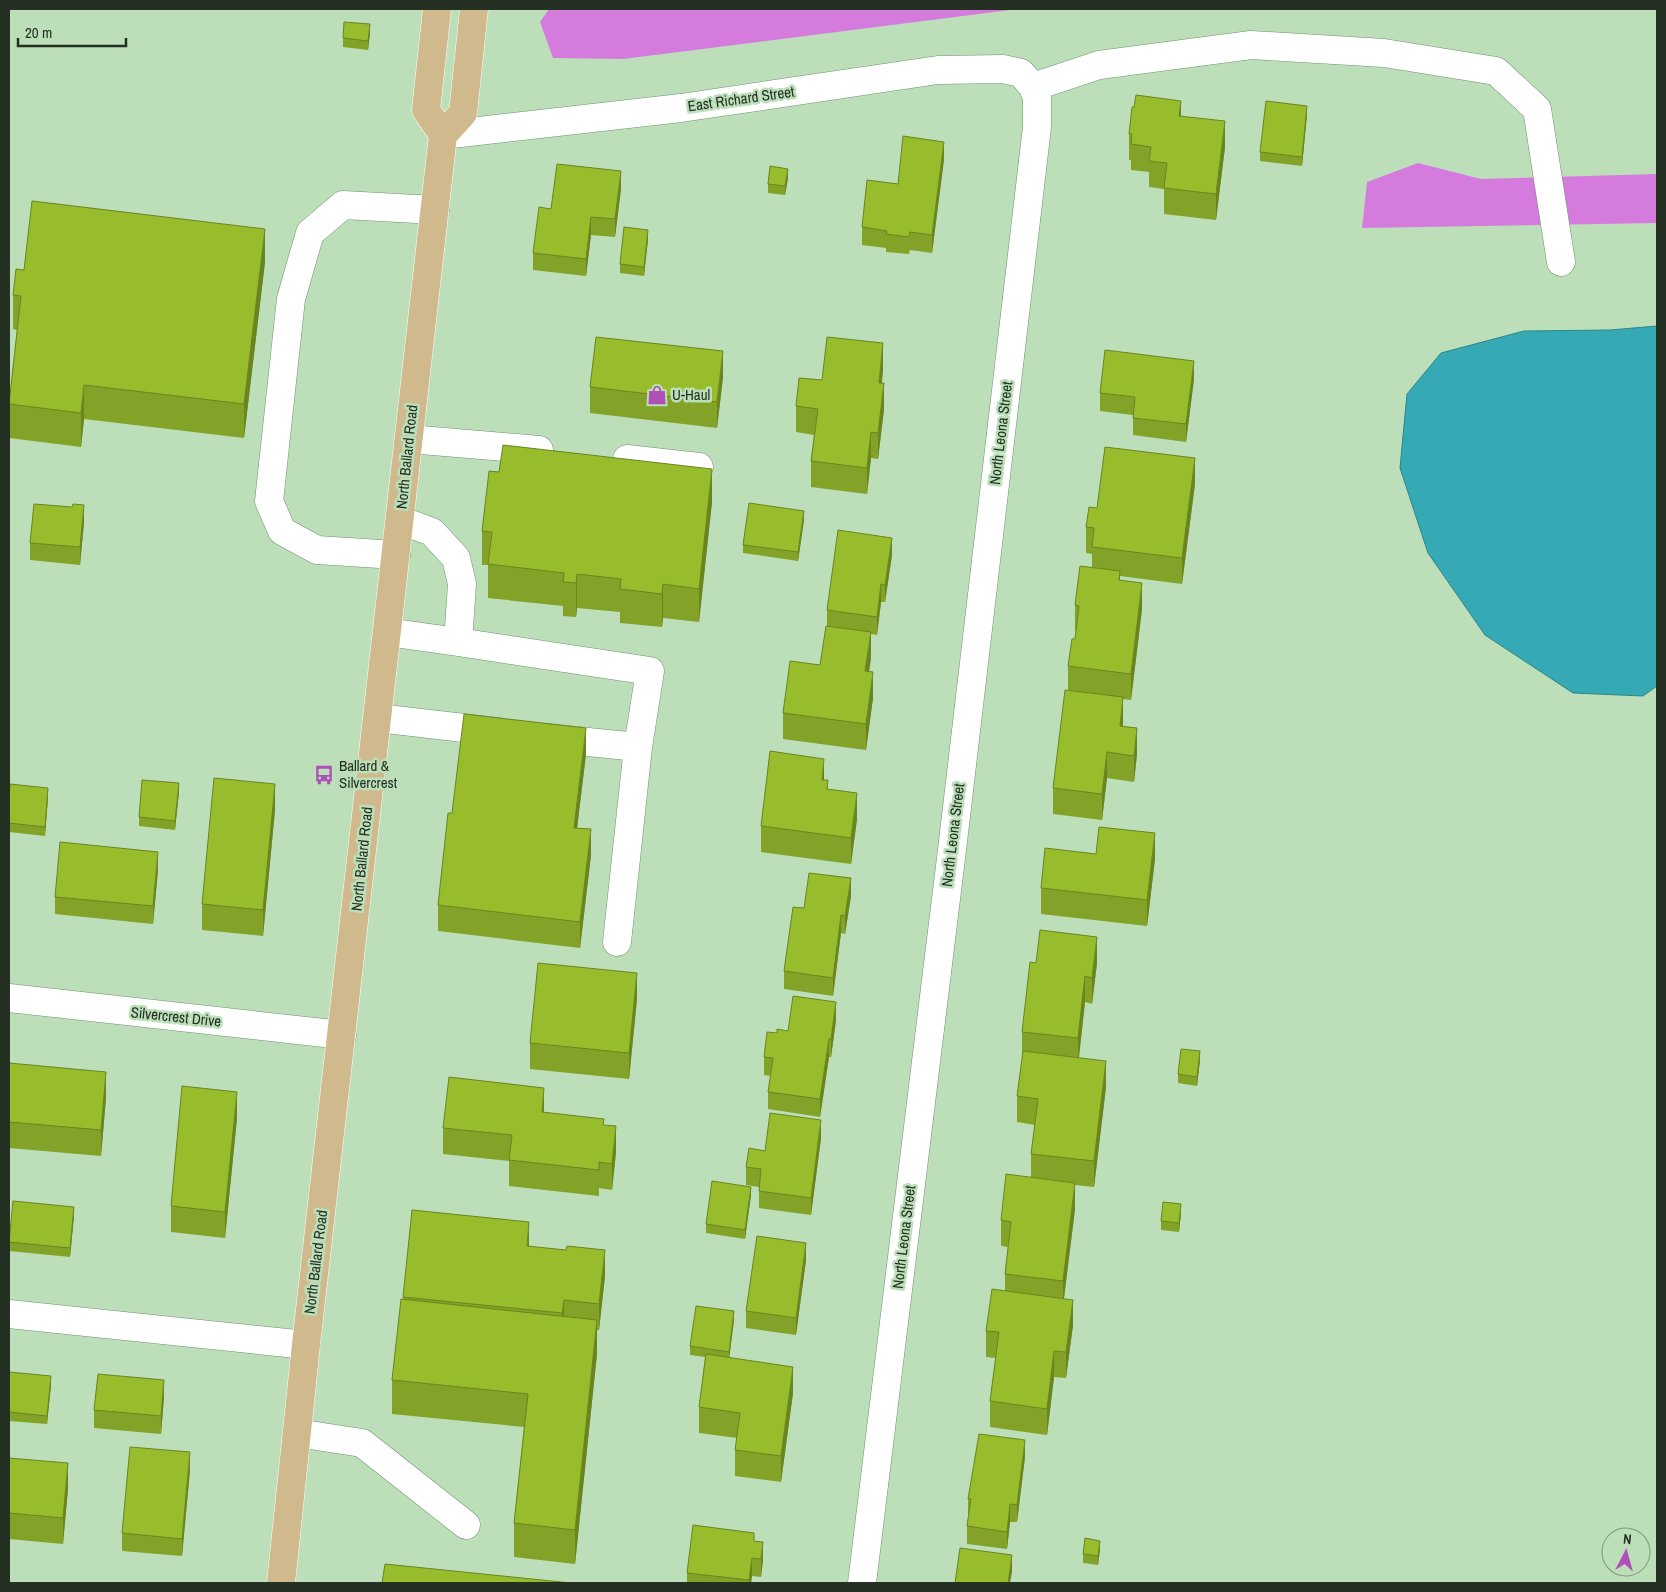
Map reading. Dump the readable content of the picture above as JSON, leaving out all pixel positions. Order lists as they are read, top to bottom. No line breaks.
{"streets":{"main road":["North Ballard Road"],"street":["East Richard Street","North Leona Street","Silvercrest Drive"]},"crossings":[["East Richard Street","North Leona Street"],["East Richard Street","North Ballard Road"],["North Ballard Road","Silvercrest Drive"]],"places":{"shop":["U-Haul"],"bus stop":["Ballard & Silvercrest"]},"scale_bar":"20 m","north":"top"}
